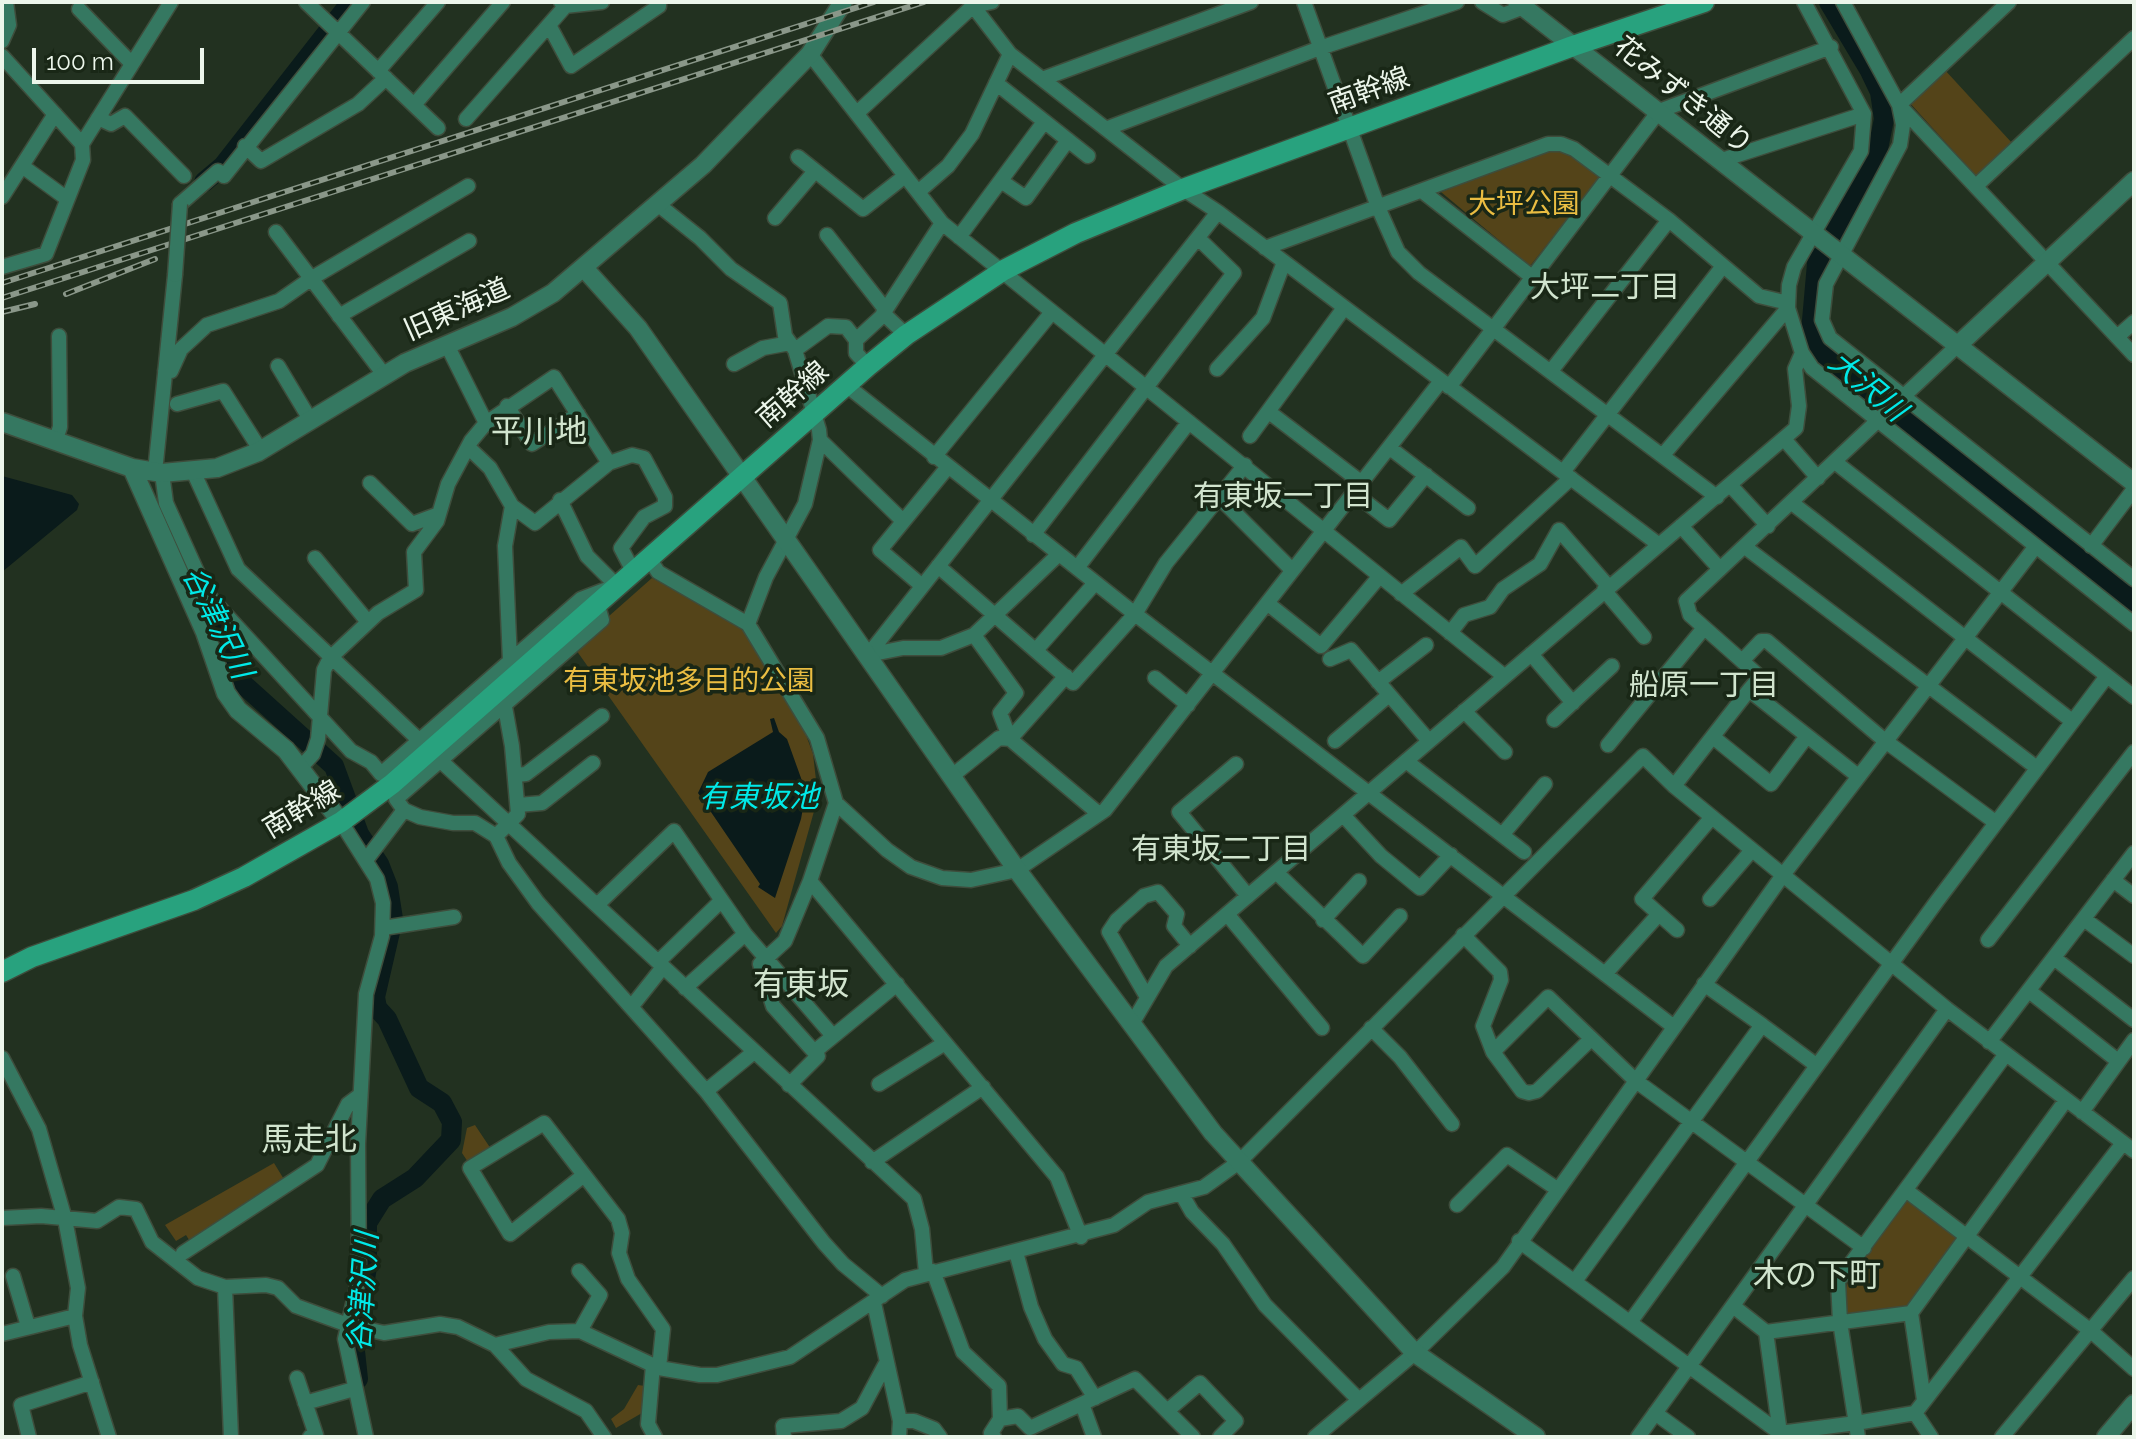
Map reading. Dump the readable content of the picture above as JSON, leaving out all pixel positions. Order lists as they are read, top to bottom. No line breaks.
{"streets":{"main road":["南幹線"],"street":["花みずき通り","旧東海道"]},"crossings":[["南幹線","花みずき通り"]],"districts":["大坪二丁目","平川地","有東坂一丁目","船原一丁目","有東坂二丁目","有東坂","馬走北","木の下町"],"water":["大沢川","谷津沢川","有東坂池"],"parks":["大坪公園","有東坂池多目的公園"],"scale_bar":"100 m"}
